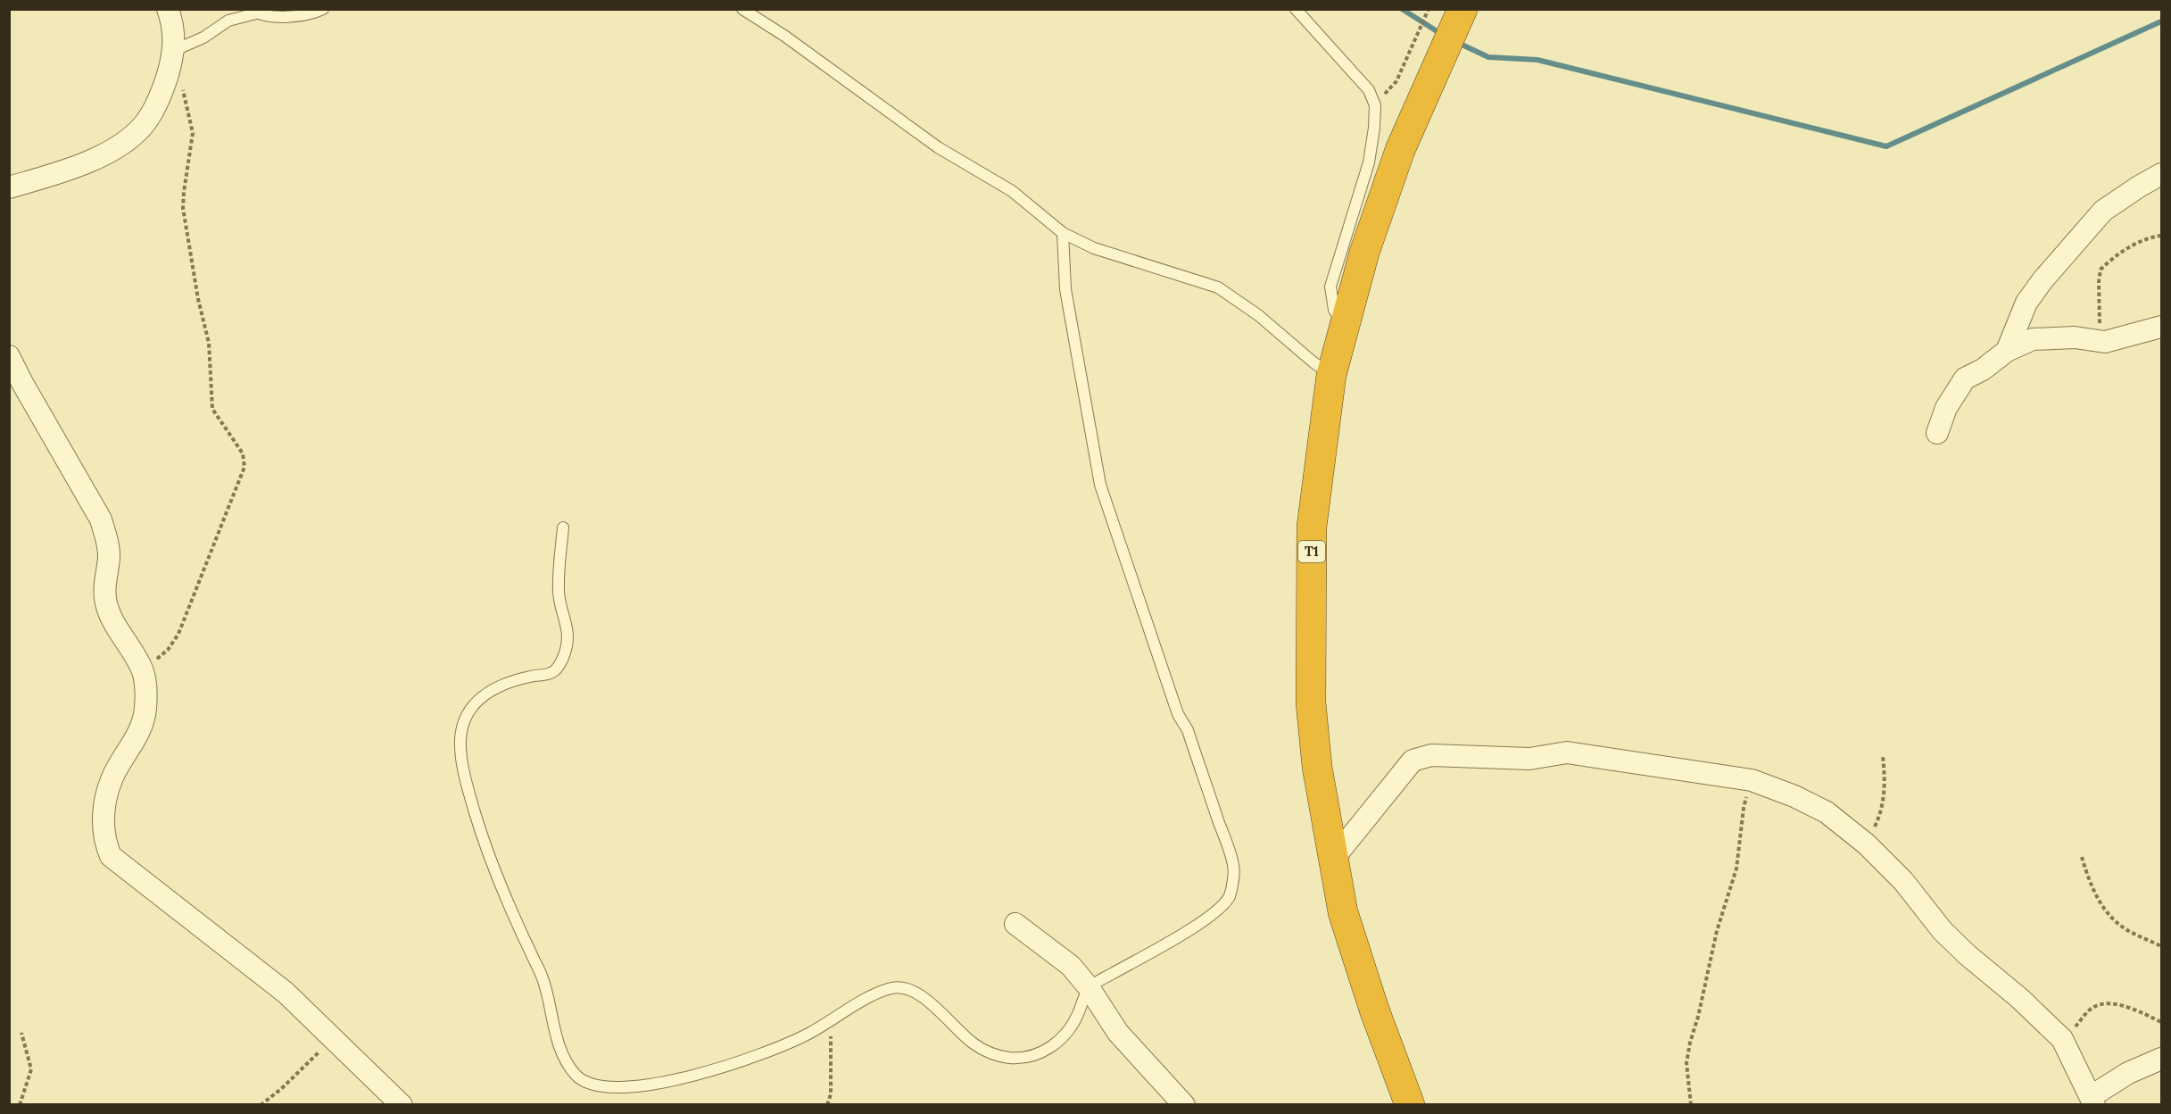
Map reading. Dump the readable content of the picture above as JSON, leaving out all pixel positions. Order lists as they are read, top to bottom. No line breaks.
{"streets":{"highway":["T1"]}}
